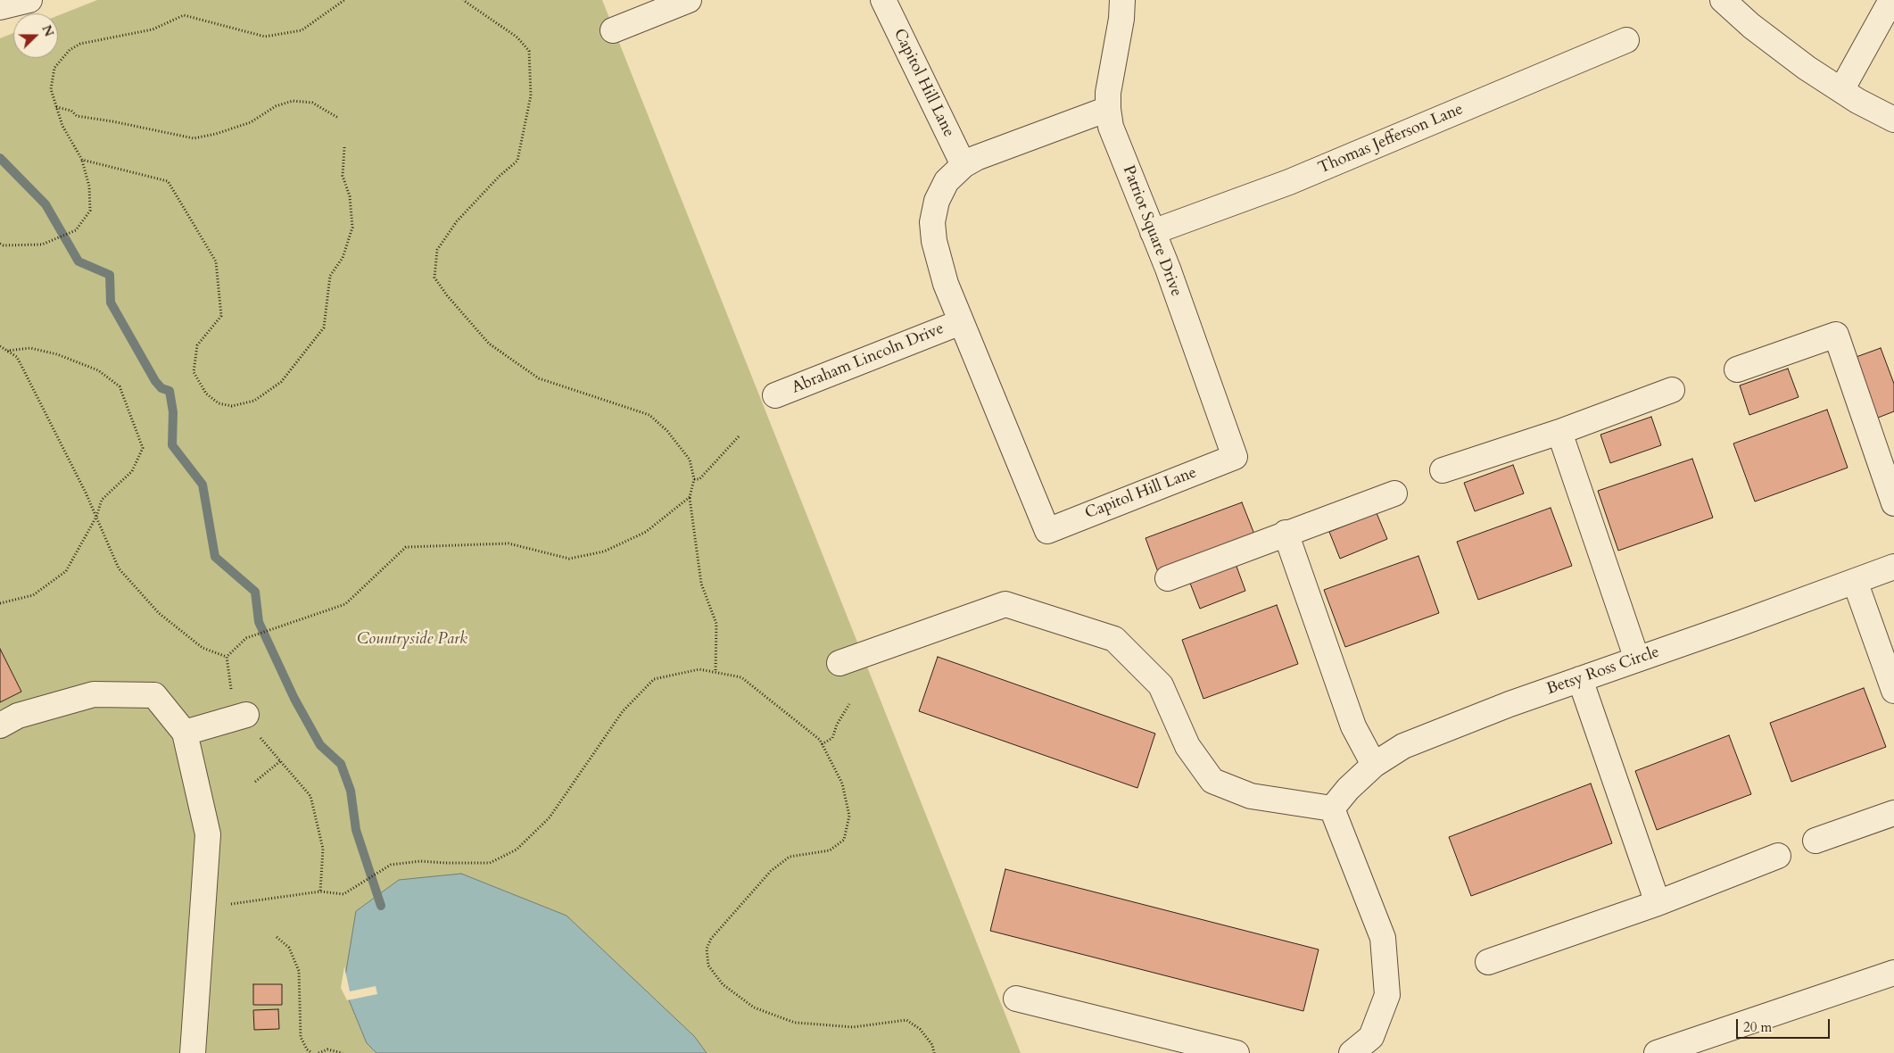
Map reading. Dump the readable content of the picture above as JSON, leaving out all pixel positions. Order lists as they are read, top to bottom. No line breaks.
{"streets":{"street":["Capitol Hill Lane","Thomas Jefferson Lane","Patriot Square Drive","Abraham Lincoln Drive","Betsy Ross Circle"]},"crossings":[["Capitol Hill Lane","Patriot Square Drive"],["Capitol Hill Lane","Abraham Lincoln Drive"],["Thomas Jefferson Lane","Patriot Square Drive"]],"parks":["Countryside Park"],"scale_bar":"20 m","north":"right"}
